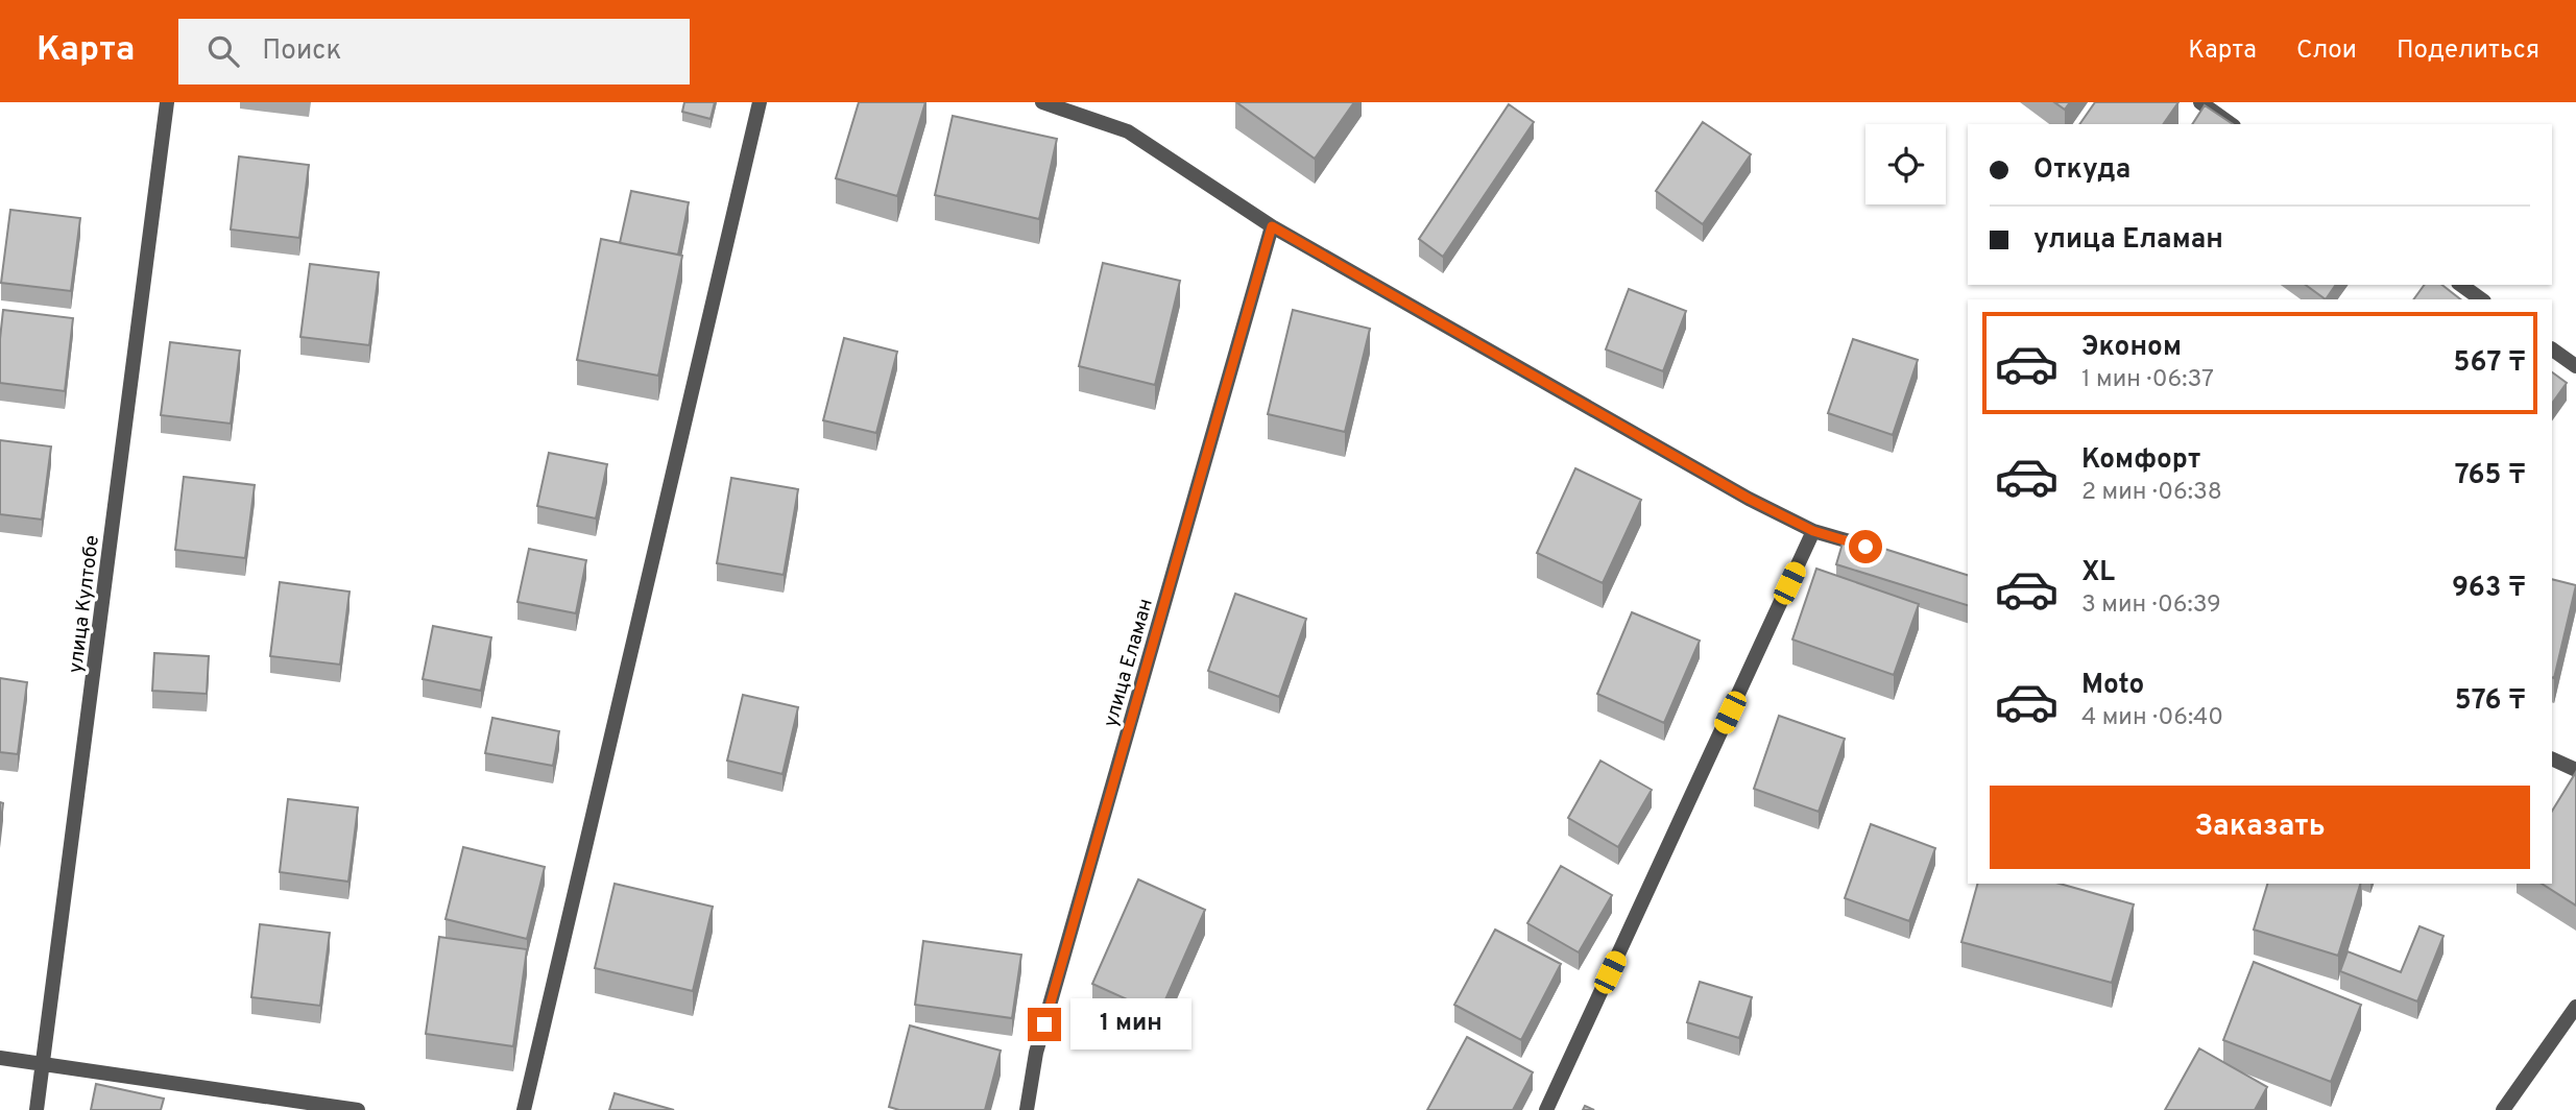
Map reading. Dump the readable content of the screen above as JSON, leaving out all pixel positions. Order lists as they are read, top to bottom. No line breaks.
{"streets":{"street":["улица Култобе","улица Еламан"]},"page":{"header":"Карта","search":"Поиск","nav":["Карта","Слои","Поделиться"],"banner":["Откуда","улица Еламан"],"list":[{"name":"Эконом","note":"1 мин · 06:37","value":"567 ₸"},{"name":"Комфорт","note":"2 мин · 06:38","value":"765 ₸"},{"name":"XL","note":"3 мин · 06:39","value":"963 ₸"},{"name":"Moto","note":"4 мин · 06:40","value":"576 ₸"}],"buttons":"Заказать","bubble":"1 мин"}}
